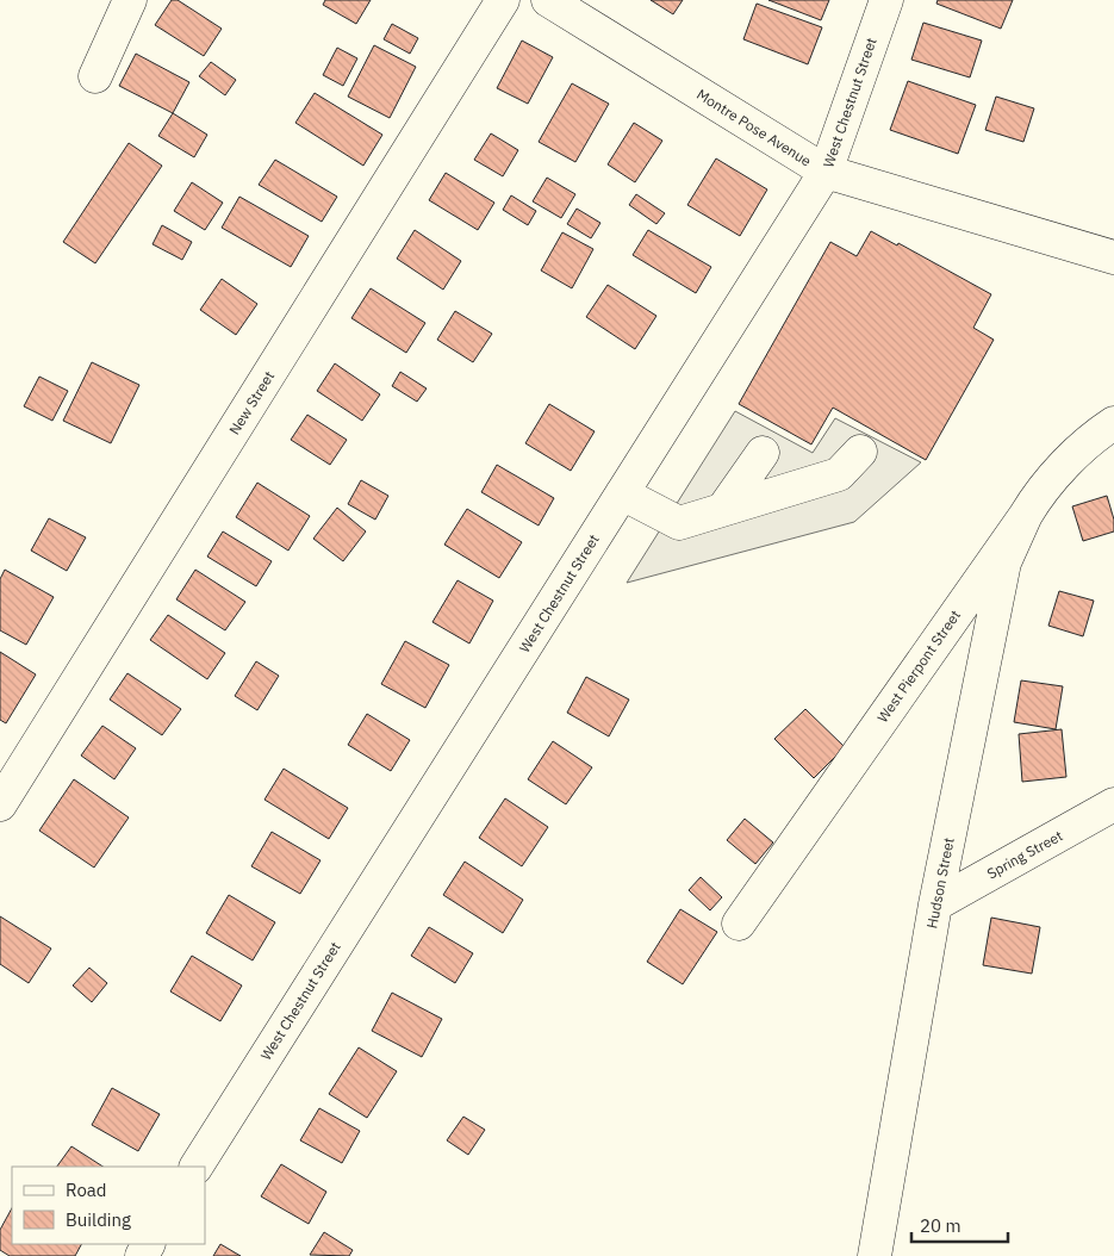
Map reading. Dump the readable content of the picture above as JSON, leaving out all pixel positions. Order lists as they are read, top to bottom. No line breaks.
{"streets":{"street":["West Chestnut Street","Montre Pose Avenue","New Street","West Pierpont Street","Spring Street","Hudson Street"]},"crossings":[["West Chestnut Street","Montre Pose Avenue"],["West Pierpont Street","Hudson Street"],["Spring Street","Hudson Street"]],"legend":["Road","Building"],"scale_bar":"20 m"}
